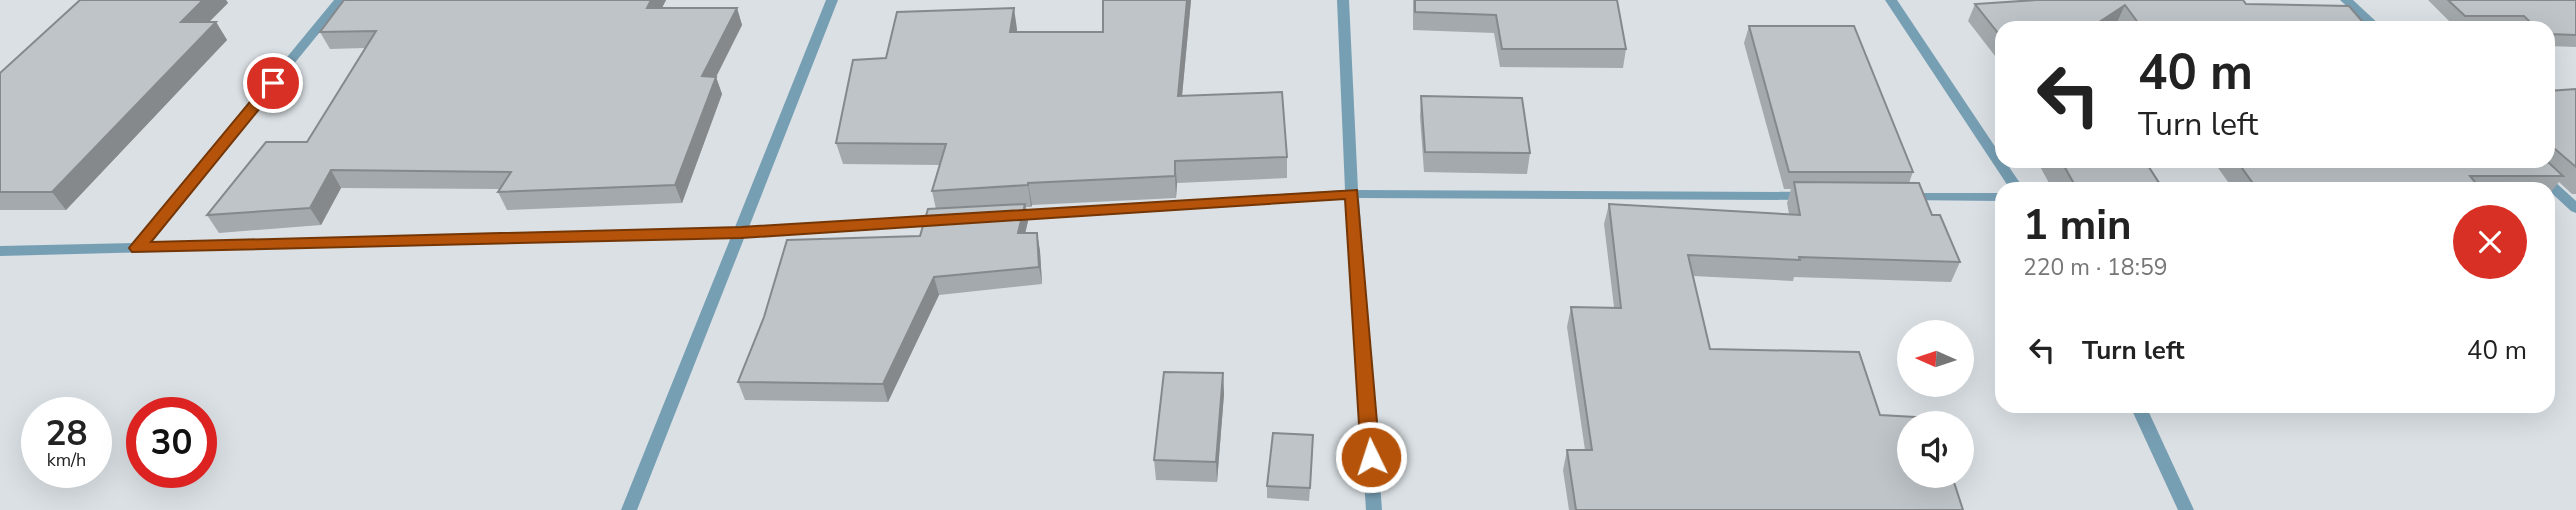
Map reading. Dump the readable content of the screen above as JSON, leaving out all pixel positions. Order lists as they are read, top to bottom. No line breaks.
{"north":"left","page":{"turn":["40 m","Turn left"],"heading":["1 min","220 m · 18:59"],"list":[{"name":"Turn left","value":"40 m"}],"speed":"28 km/h","limit":"30"}}
